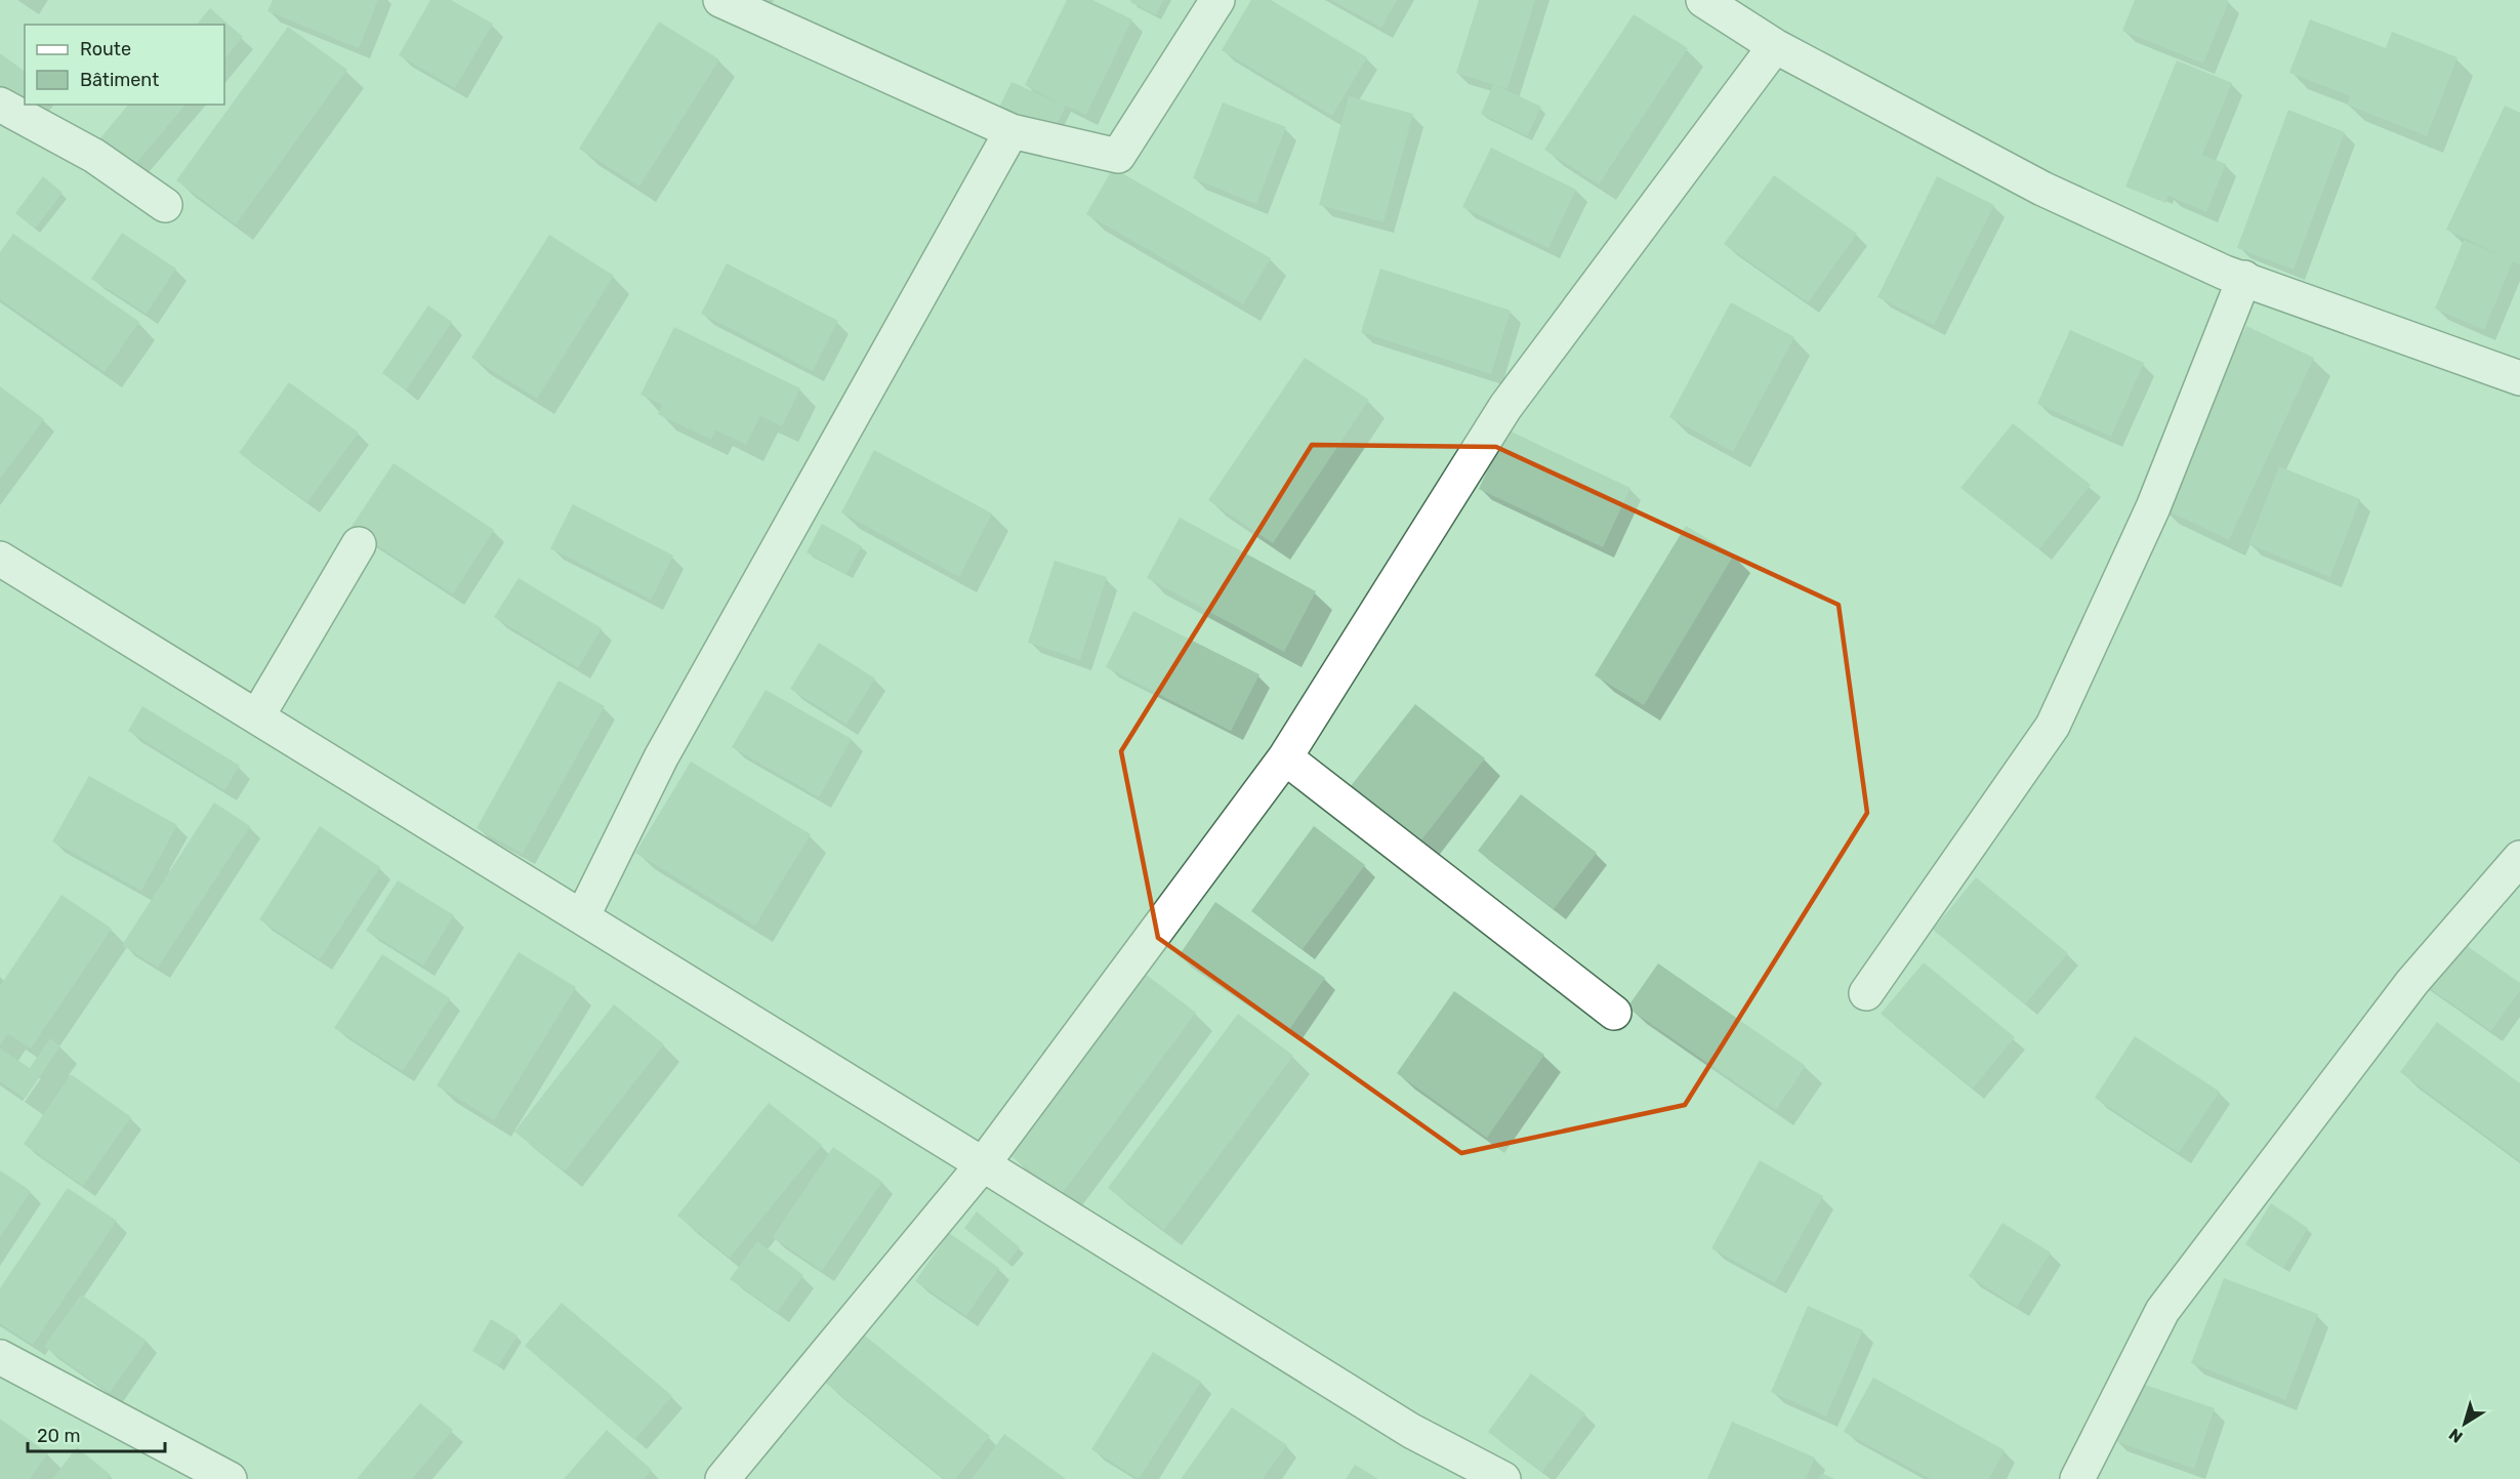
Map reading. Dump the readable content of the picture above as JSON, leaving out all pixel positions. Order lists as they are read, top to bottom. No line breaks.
{"legend":["Route","Bâtiment"],"scale_bar":"20 m","north":"bottom left"}
